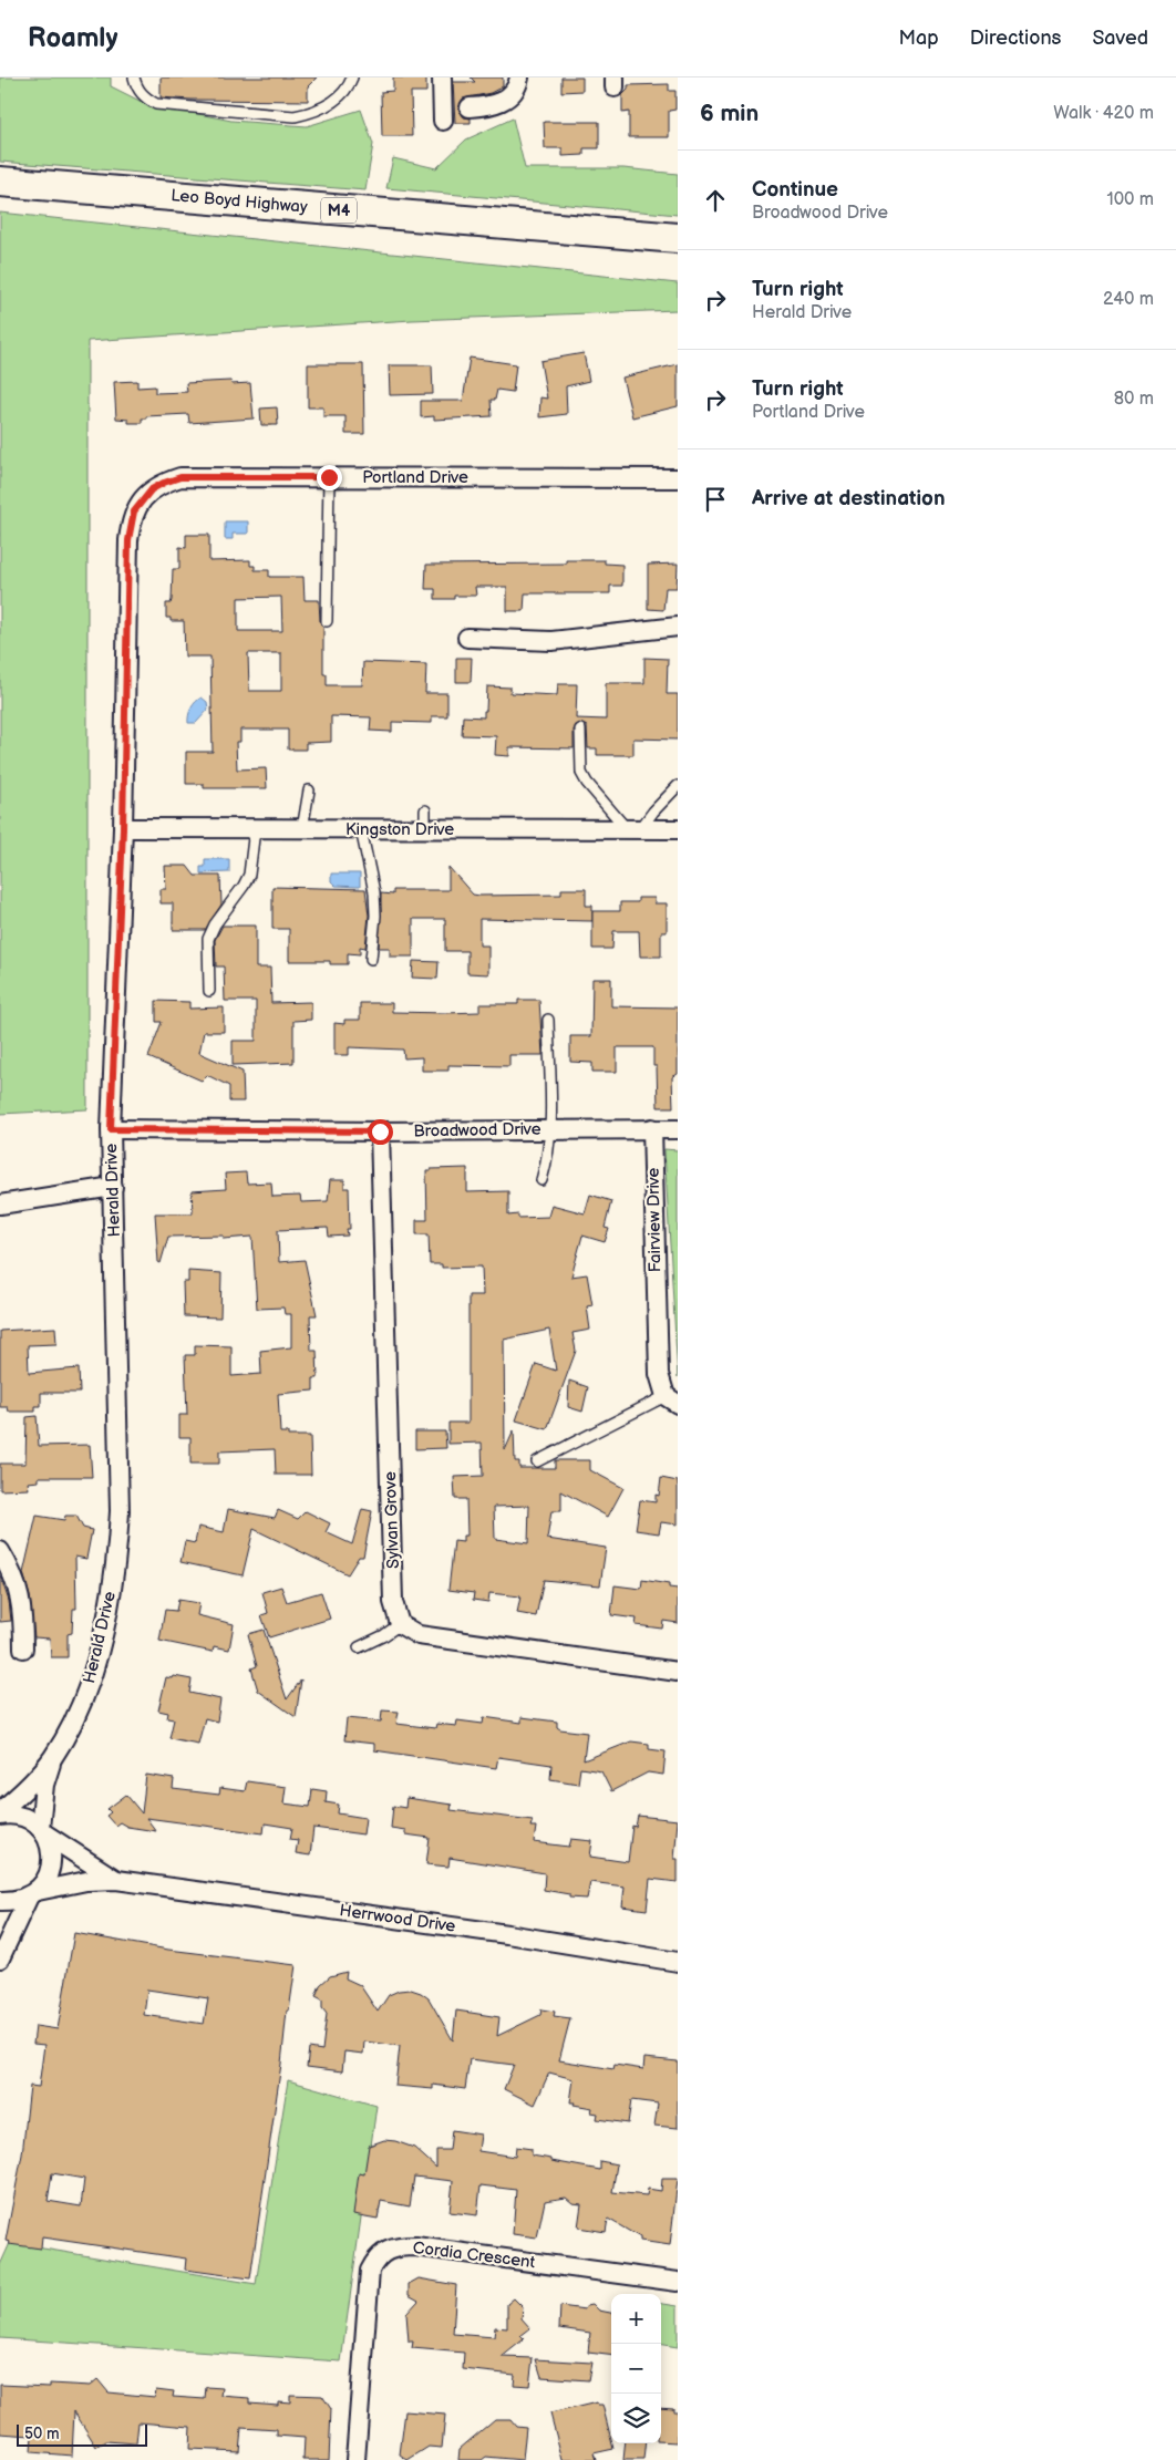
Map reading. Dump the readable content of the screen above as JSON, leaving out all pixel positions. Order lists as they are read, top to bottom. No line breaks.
{"streets":{"main road":["Leo Boyd Highway","M4"],"street":["Portland Drive","Kingston Drive","Broadwood Drive","Herald Drive","Fairview Drive","Sylvan Grove","Herrwood Drive","Cordia Crescent"]},"crossings":[["Portland Drive","Herald Drive"],["Kingston Drive","Herald Drive"],["Broadwood Drive","Herald Drive"],["Broadwood Drive","Fairview Drive"],["Broadwood Drive","Sylvan Grove"],["Herald Drive","Herrwood Drive"]],"scale_bar":"50 m","page":{"header":"Roamly","nav":["Map","Directions","Saved"],"heading":["6 min","Walk · 420 m"],"list":[["Continue","Broadwood Drive","100 m"],["Turn right","Herald Drive","240 m"],["Turn right","Portland Drive","80 m"],"Arrive at destination"],"map_buttons":["+","−"],"scale":"50 m"}}
